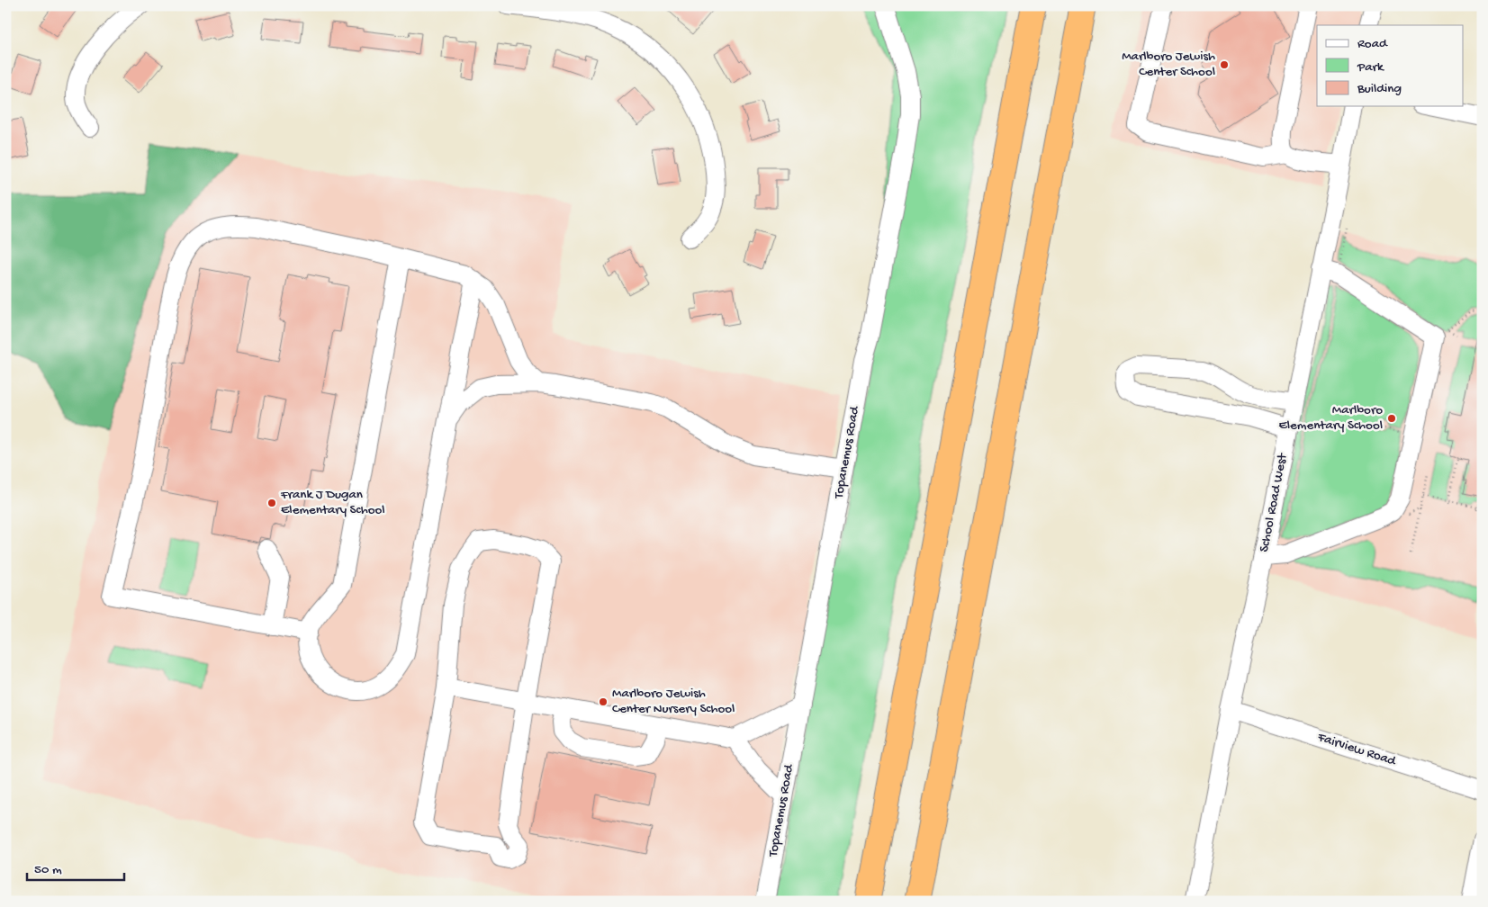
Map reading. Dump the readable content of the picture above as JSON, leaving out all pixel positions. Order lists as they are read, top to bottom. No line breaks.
{"streets":{"street":["Topanemus Road","School Road West","Fairview Road"]},"crossings":[["School Road West","Fairview Road"]],"places":["Marlboro Jewish Center School","Marlboro Elementary School","Frank J Dugan Elementary School","Marlboro Jewish Center Nursery School"],"legend":["Road","Park","Building"],"scale_bar":"50 m"}
